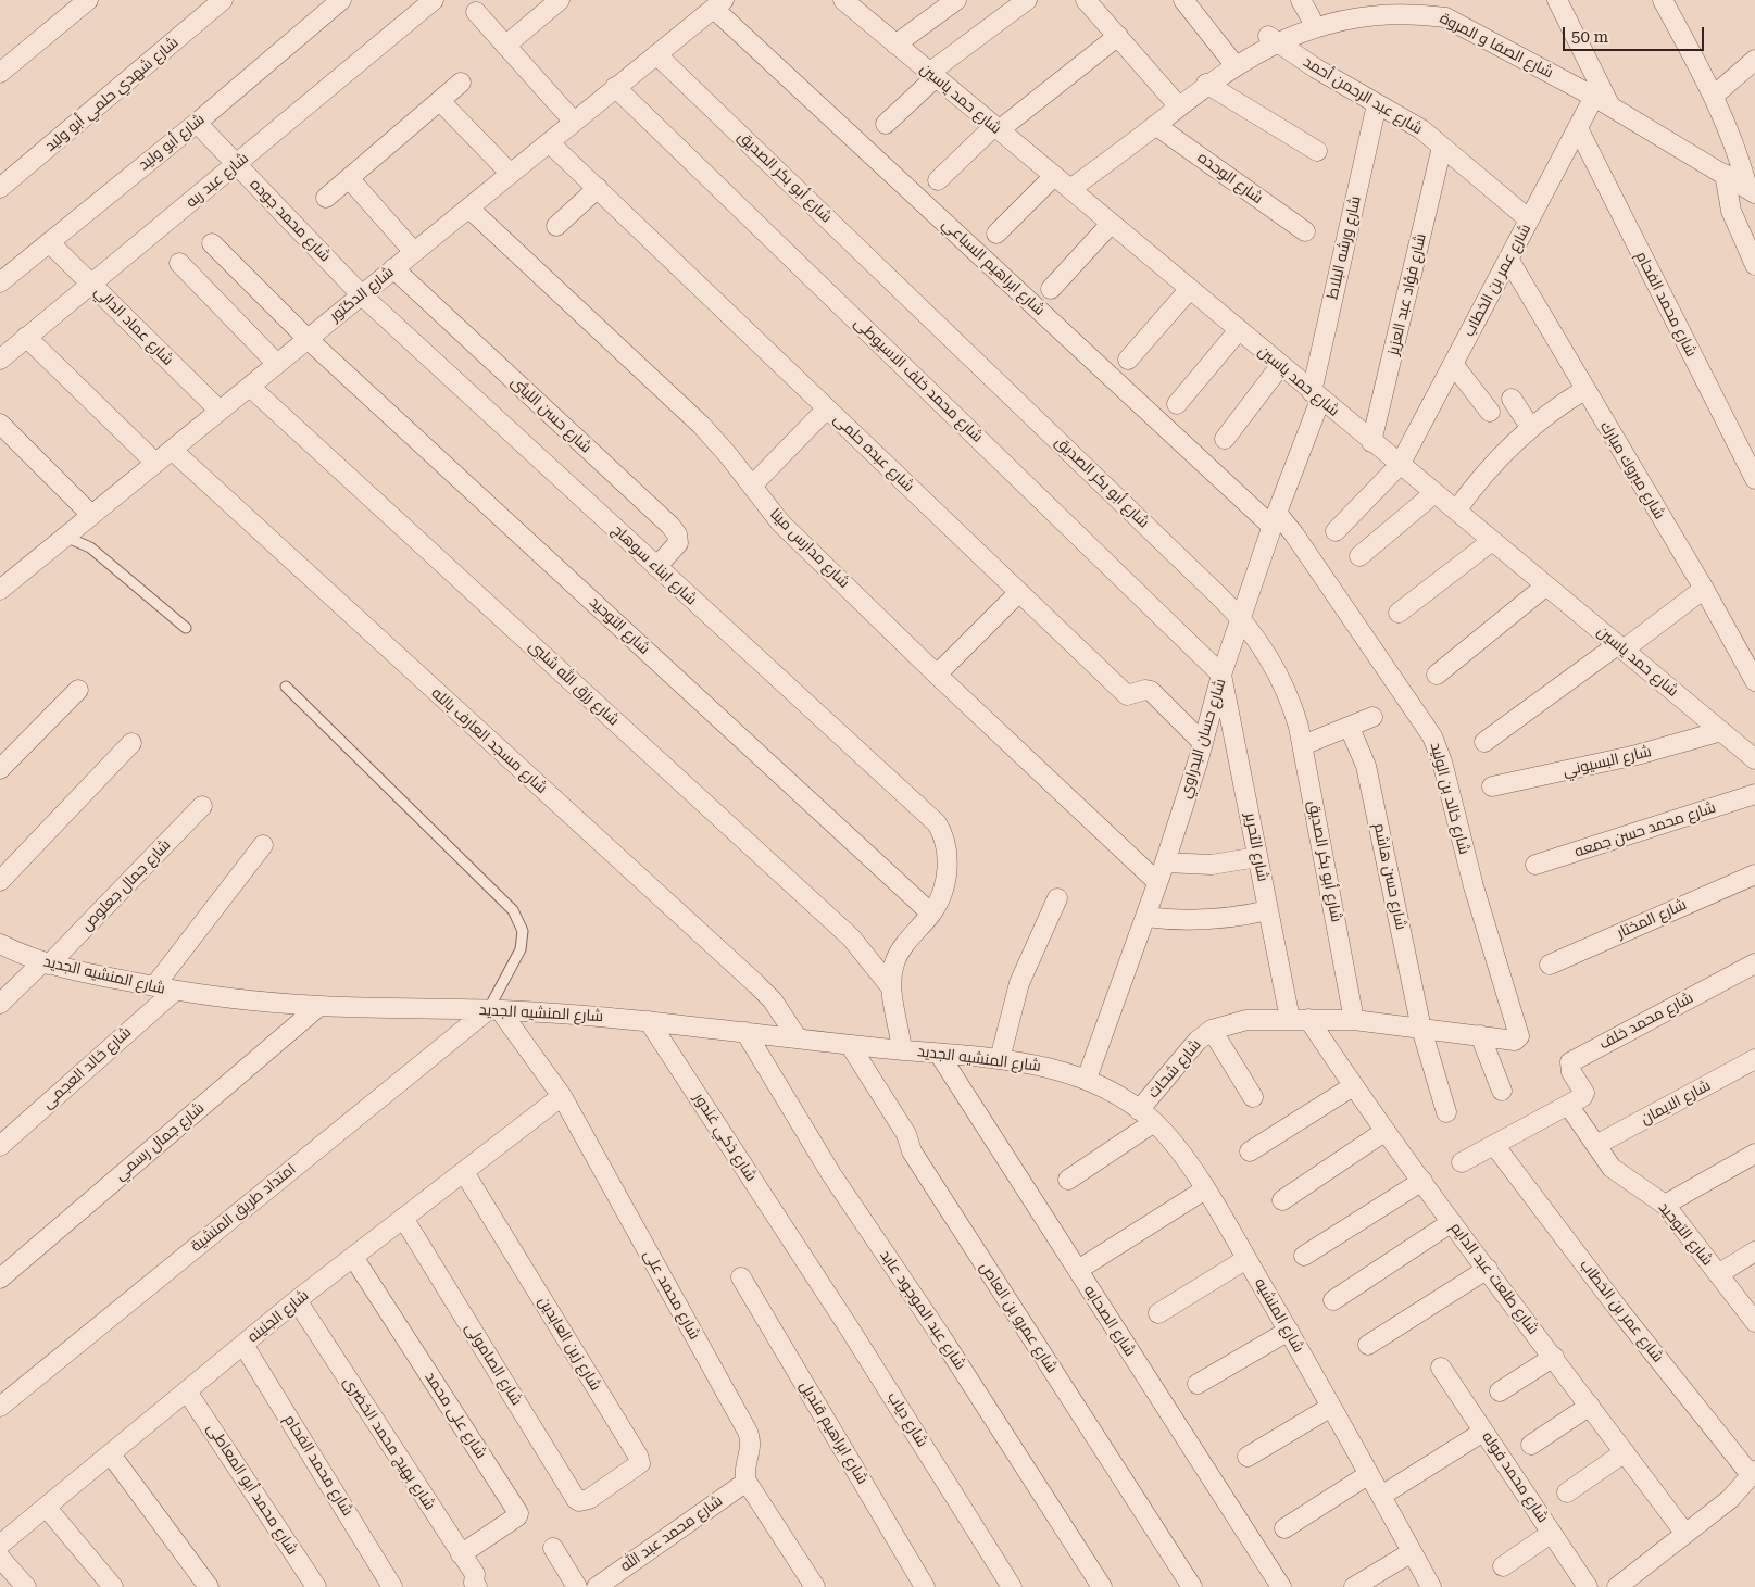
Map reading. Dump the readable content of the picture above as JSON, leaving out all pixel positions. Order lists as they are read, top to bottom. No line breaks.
{"streets":{"street":["شارع الصفا و المروة","شارع شهدي حلمي أبو وليد","شارع عبد الرحمن أحمد","شارع حمد ياسين","شارع أبو وليد","شارع أبو بكر الصديق","شارع الوحده","شارع عبد ربه","شارع محمد جوده","شارع ورشه البلاط","شارع ابراهيم السباعي","شارع عمر بن الخطاب","شارع الدكتور","شارع فؤاد عبد العزيز","شارع محمد الفحام","شارع عماد الدالي","شارع محمد خلف الاسيوطى","شارع حسن الليثى","شارع عبده حلمى","شارع مبروك مبارك","شارع مدارس مينا","شارع ابناء سوهاج","شارع التوحيد","شارع رزق الله شلبى","شارع حسان البدراوي","شارع مسجد العارف بالله","شارع البسيوني","شارع خالد بن الوليد","شارع محمد حسن جمعه","شارع التحرير","شارع حسن هاشم","شارع جمال جعلوص","شارع المختار","شارع المنشيه الجديد","شارع محمد خلف","شارع خالد العجمى","شارع شحات","شارع الايمان","شارع ذكي غندور","شارع جمال رسمي","امتداد طريق المنشية","شارع طلعت عبد الدايم","شارع محمد على","شارع عبد الموجود عابد","شارع المنشيه","شارع الجنينه","شارع عمرو بن العاص","شارع الصحابه","شارع زين العابدين","شارع الصامولى","شارع على محمد","شارع دياب","شارع ابراهيم قنديل","شارع بهيج محمد الخضرى","شارع محمد فوله","شارع محمد أبو المعاطى","شارع محمد عبد الله"]},"crossings":[["شارع الصفا و المروة","شارع عبد الرحمن أحمد"],["شارع الصفا و المروة","شارع حمد ياسين"],["شارع الصفا و المروة","شارع الوحده"],["شارع الصفا و المروة","شارع عمر بن الخطاب"],["شارع عبد الرحمن أحمد","شارع ورشه البلاط"],["شارع عبد الرحمن أحمد","شارع عمر بن الخطاب"],["شارع عبد الرحمن أحمد","شارع فؤاد عبد العزيز"],["شارع حمد ياسين","شارع ورشه البلاط"],["شارع حمد ياسين","شارع عمر بن الخطاب"],["شارع حمد ياسين","شارع فؤاد عبد العزيز"],["شارع حمد ياسين","شارع حسان البدراوي"],["شارع حمد ياسين","شارع البسيوني"],["شارع أبو وليد","شارع محمد جوده"],["شارع أبو وليد","شارع عماد الدالي"],["شارع أبو بكر الصديق","شارع الدكتور"],["شارع أبو بكر الصديق","شارع حسان البدراوي"],["شارع عبد ربه","شارع محمد جوده"],["شارع عبد ربه","شارع عماد الدالي"],["شارع محمد جوده","شارع الدكتور"],["شارع محمد جوده","شارع ابناء سوهاج"],["شارع ورشه البلاط","شارع حسان البدراوي"],["شارع ابراهيم السباعي","شارع الدكتور"],["شارع ابراهيم السباعي","شارع حسان البدراوي"],["شارع ابراهيم السباعي","شارع خالد بن الوليد"],["شارع عمر بن الخطاب","شارع محمد الفحام"],["شارع عمر بن الخطاب","شارع مبروك مبارك"],["شارع الدكتور","شارع عماد الدالي"],["شارع الدكتور","شارع محمد خلف الاسيوطى"],["شارع الدكتور","شارع حسن الليثى"],["شارع الدكتور","شارع عبده حلمى"],["شارع الدكتور","شارع مدارس مينا"],["شارع الدكتور","شارع ابناء سوهاج"],["شارع الدكتور","شارع التوحيد"],["شارع الدكتور","شارع رزق الله شلبى"],["شارع الدكتور","شارع مسجد العارف بالله"],["شارع محمد الفحام","شارع الجنينه"],["شارع محمد خلف الاسيوطى","شارع حسان البدراوي"],["شارع محمد خلف الاسيوطى","شارع التحرير"],["شارع حسن الليثى","شارع ابناء سوهاج"],["شارع عبده حلمى","شارع حسان البدراوي"],["شارع مدارس مينا","شارع حسان البدراوي"],["شارع ابناء سوهاج","شارع التوحيد"],["شارع التوحيد","شارع محمد خلف"],["شارع التوحيد","شارع الايمان"],["شارع حسان البدراوي","شارع خالد بن الوليد"],["شارع حسان البدراوي","شارع التحرير"],["شارع حسان البدراوي","شارع المنشيه الجديد"],["شارع حسان البدراوي","شارع المنشيه"],["شارع مسجد العارف بالله","شارع المنشيه الجديد"],["شارع التحرير","شارع شحات"],["شارع التحرير","شارع طلعت عبد الدايم"],["شارع جمال جعلوص","شارع المنشيه الجديد"],["شارع المنشيه الجديد","شارع خالد العجمى"],["شارع المنشيه الجديد","شارع ذكي غندور"],["شارع المنشيه الجديد","شارع جمال رسمي"],["شارع المنشيه الجديد","امتداد طريق المنشية"],["شارع المنشيه الجديد","شارع محمد على"],["شارع المنشيه الجديد","شارع عبد الموجود عابد"],["شارع المنشيه الجديد","شارع المنشيه"],["شارع المنشيه الجديد","شارع عمرو بن العاص"],["شارع المنشيه الجديد","شارع الصحابه"],["شارع شحات","شارع طلعت عبد الدايم"],["شارع شحات","شارع المنشيه"],["شارع ذكي غندور","شارع دياب"],["امتداد طريق المنشية","شارع محمد على"],["شارع محمد على","شارع الجنينه"],["شارع محمد على","شارع محمد عبد الله"],["شارع الجنينه","شارع زين العابدين"],["شارع الجنينه","شارع الصامولى"],["شارع الجنينه","شارع على محمد"],["شارع الجنينه","شارع بهيج محمد الخضرى"],["شارع الجنينه","شارع محمد أبو المعاطى"],["شارع زين العابدين","شارع الصامولى"],["شارع على محمد","شارع بهيج محمد الخضرى"]],"scale_bar":"50 m"}
